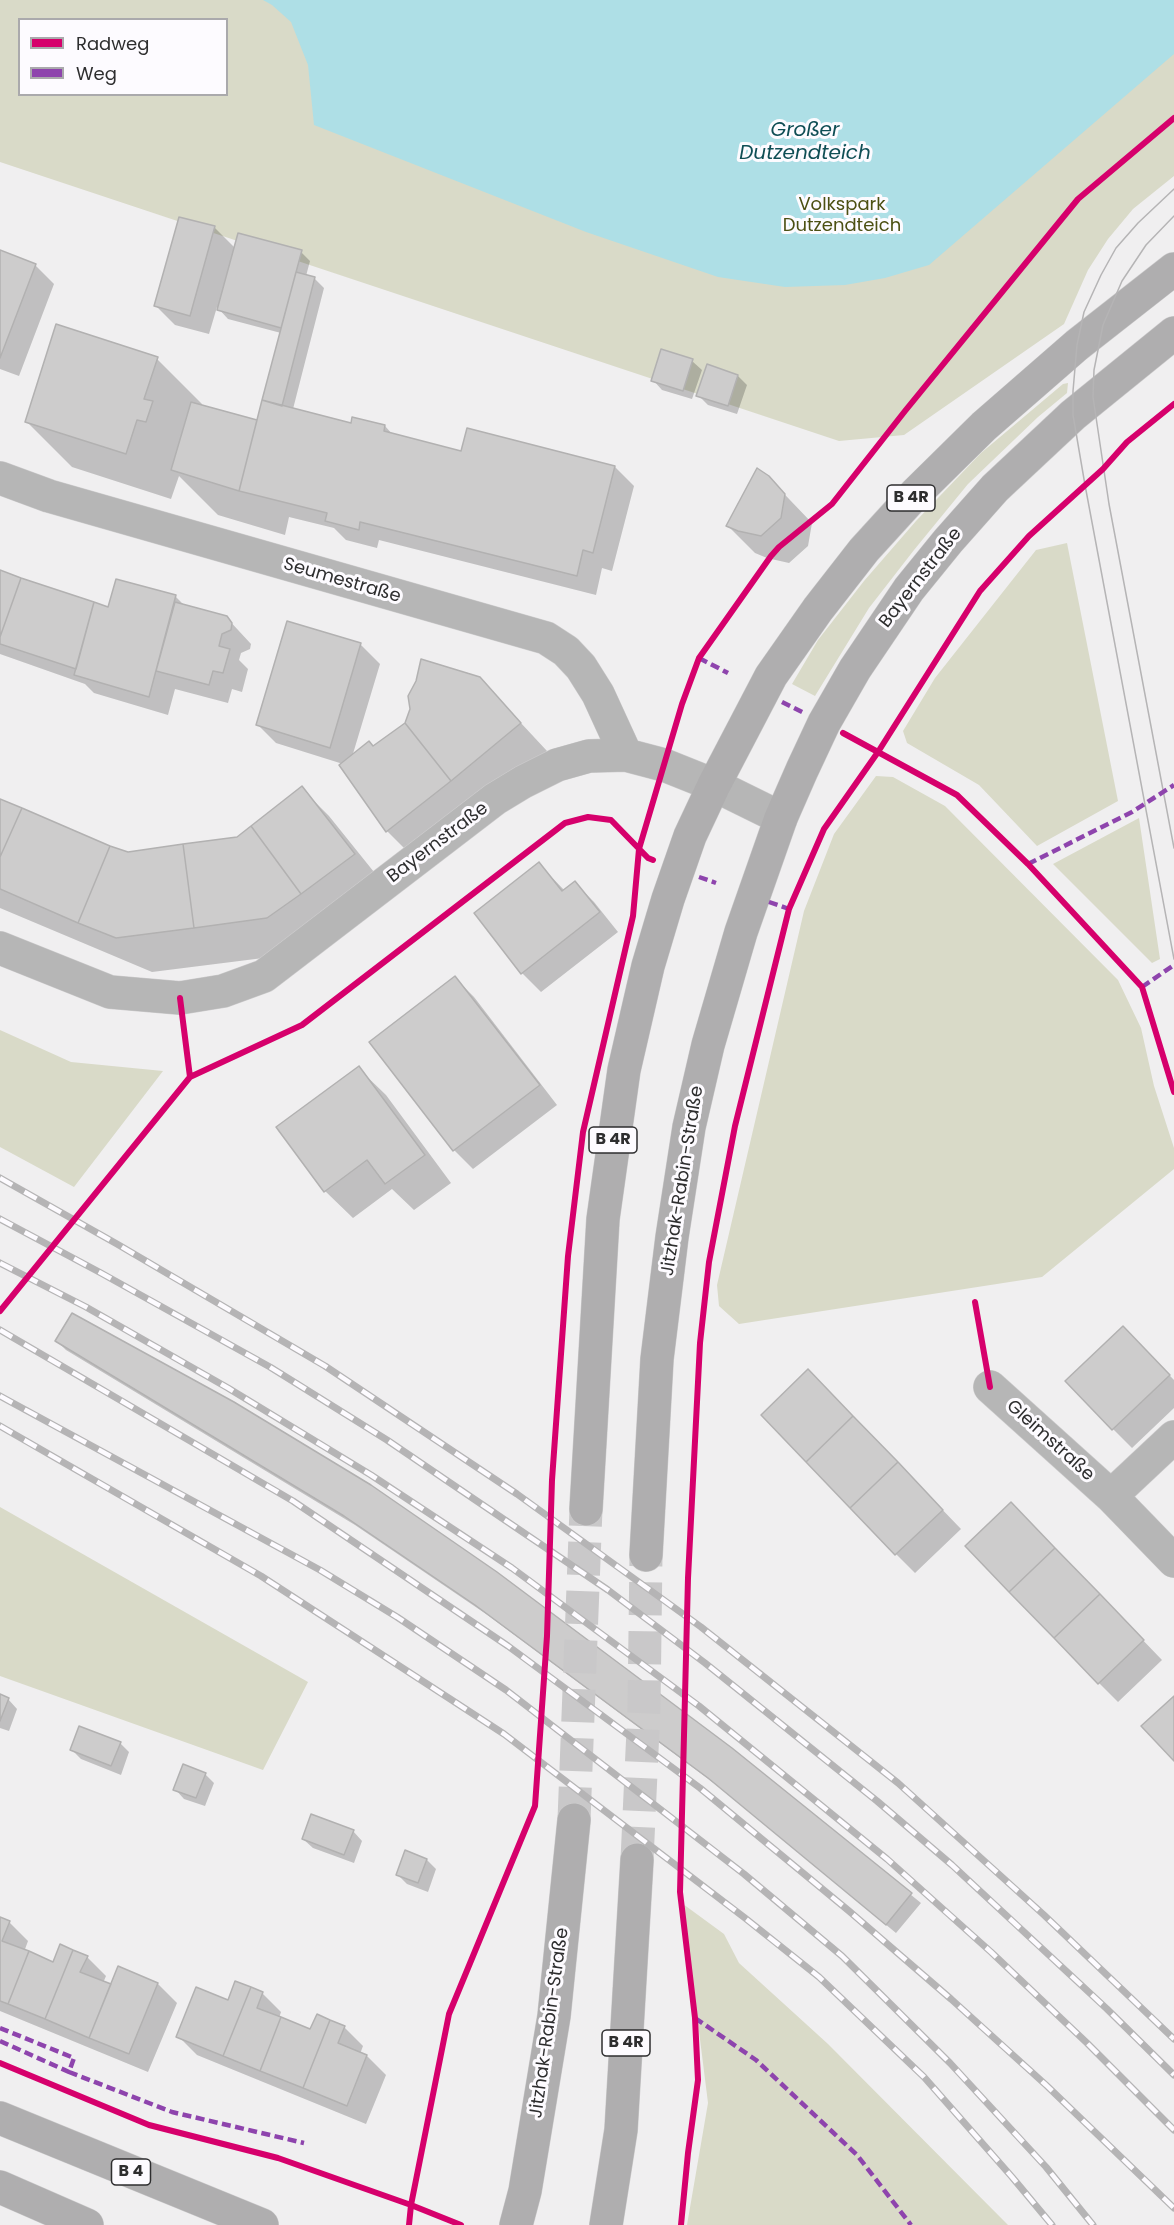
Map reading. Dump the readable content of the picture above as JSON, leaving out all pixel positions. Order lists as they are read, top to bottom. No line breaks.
{"streets":{"main road":["B 4R","Bayernstraße","Jitzhak-Rabin-Straße","B 4"],"street":["Seumestraße","Gleimstraße"]},"crossings":[["B 4R","Bayernstraße"],["Bayernstraße","Seumestraße"],["Bayernstraße","Jitzhak-Rabin-Straße"]],"water":["Großer Dutzendteich"],"parks":["Volkspark Dutzendteich"],"legend":["Radweg","Weg"]}
